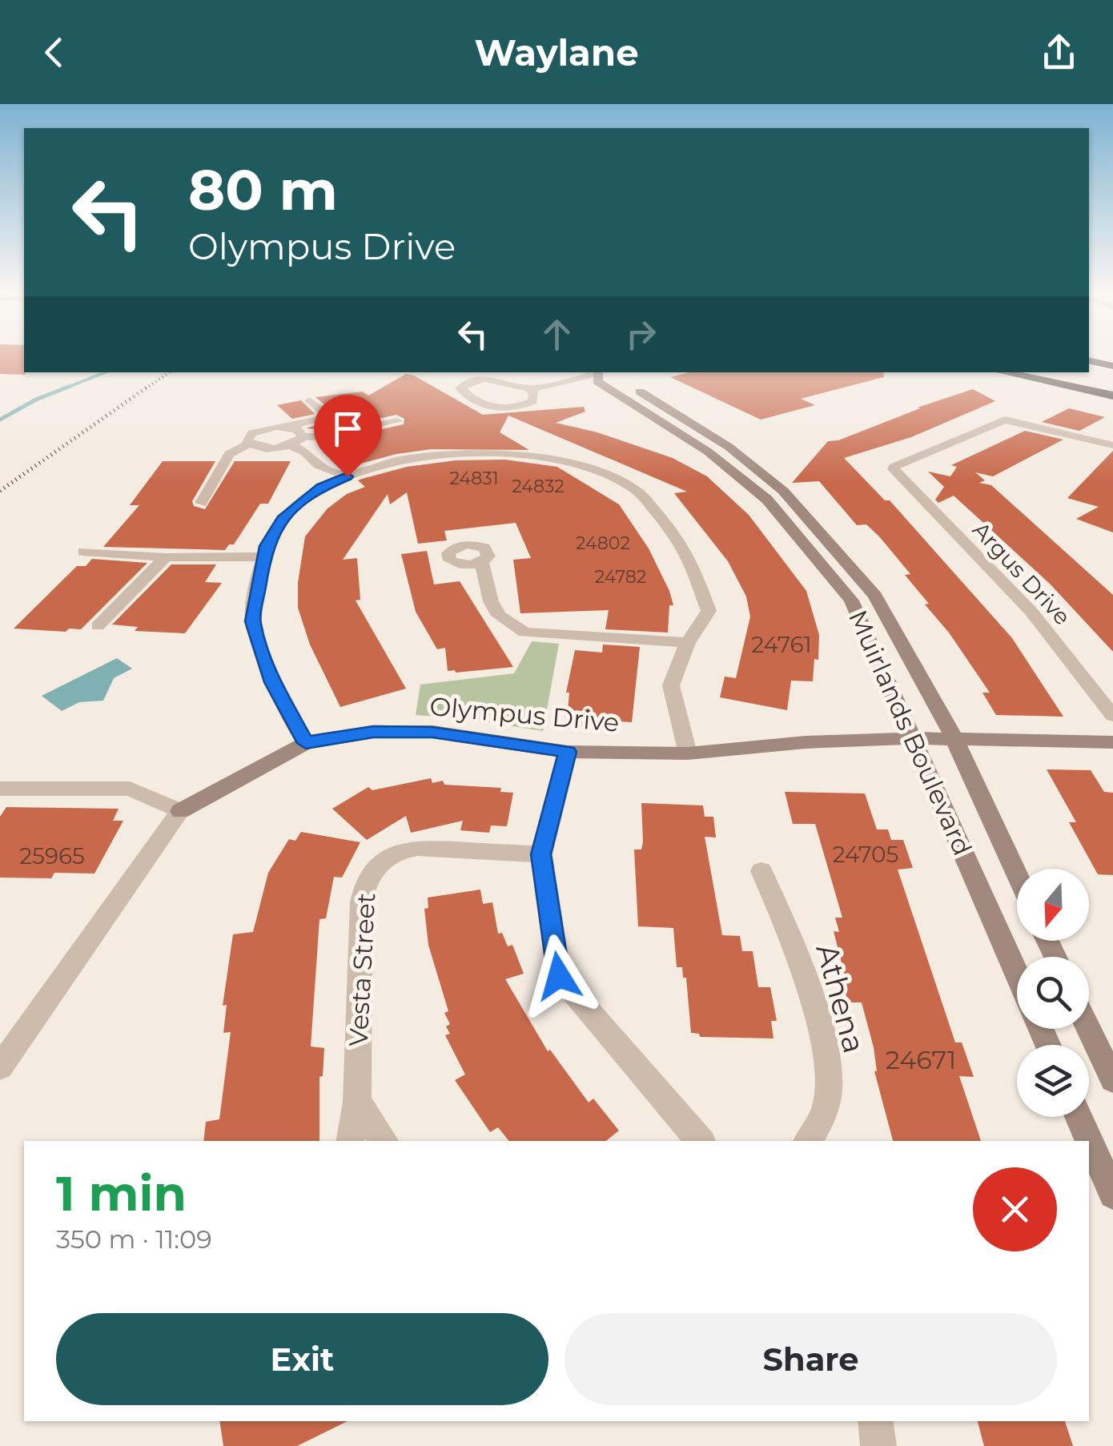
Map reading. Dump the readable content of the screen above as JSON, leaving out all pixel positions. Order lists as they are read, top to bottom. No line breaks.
{"streets":{"main road":["Olympus Drive","Muirlands Boulevard"],"street":["Argus Drive","Vesta Street","Athena"]},"crossings":[["Olympus Drive","Muirlands Boulevard"]],"house_numbers":["24831","24832","24802","24782","24761","24705","25965","24671"],"north":"bottom","page":{"header":"Waylane","turn":["80 m","Olympus Drive"],"heading":["1 min","350 m · 11:09"],"buttons":["Exit","Share"]}}
